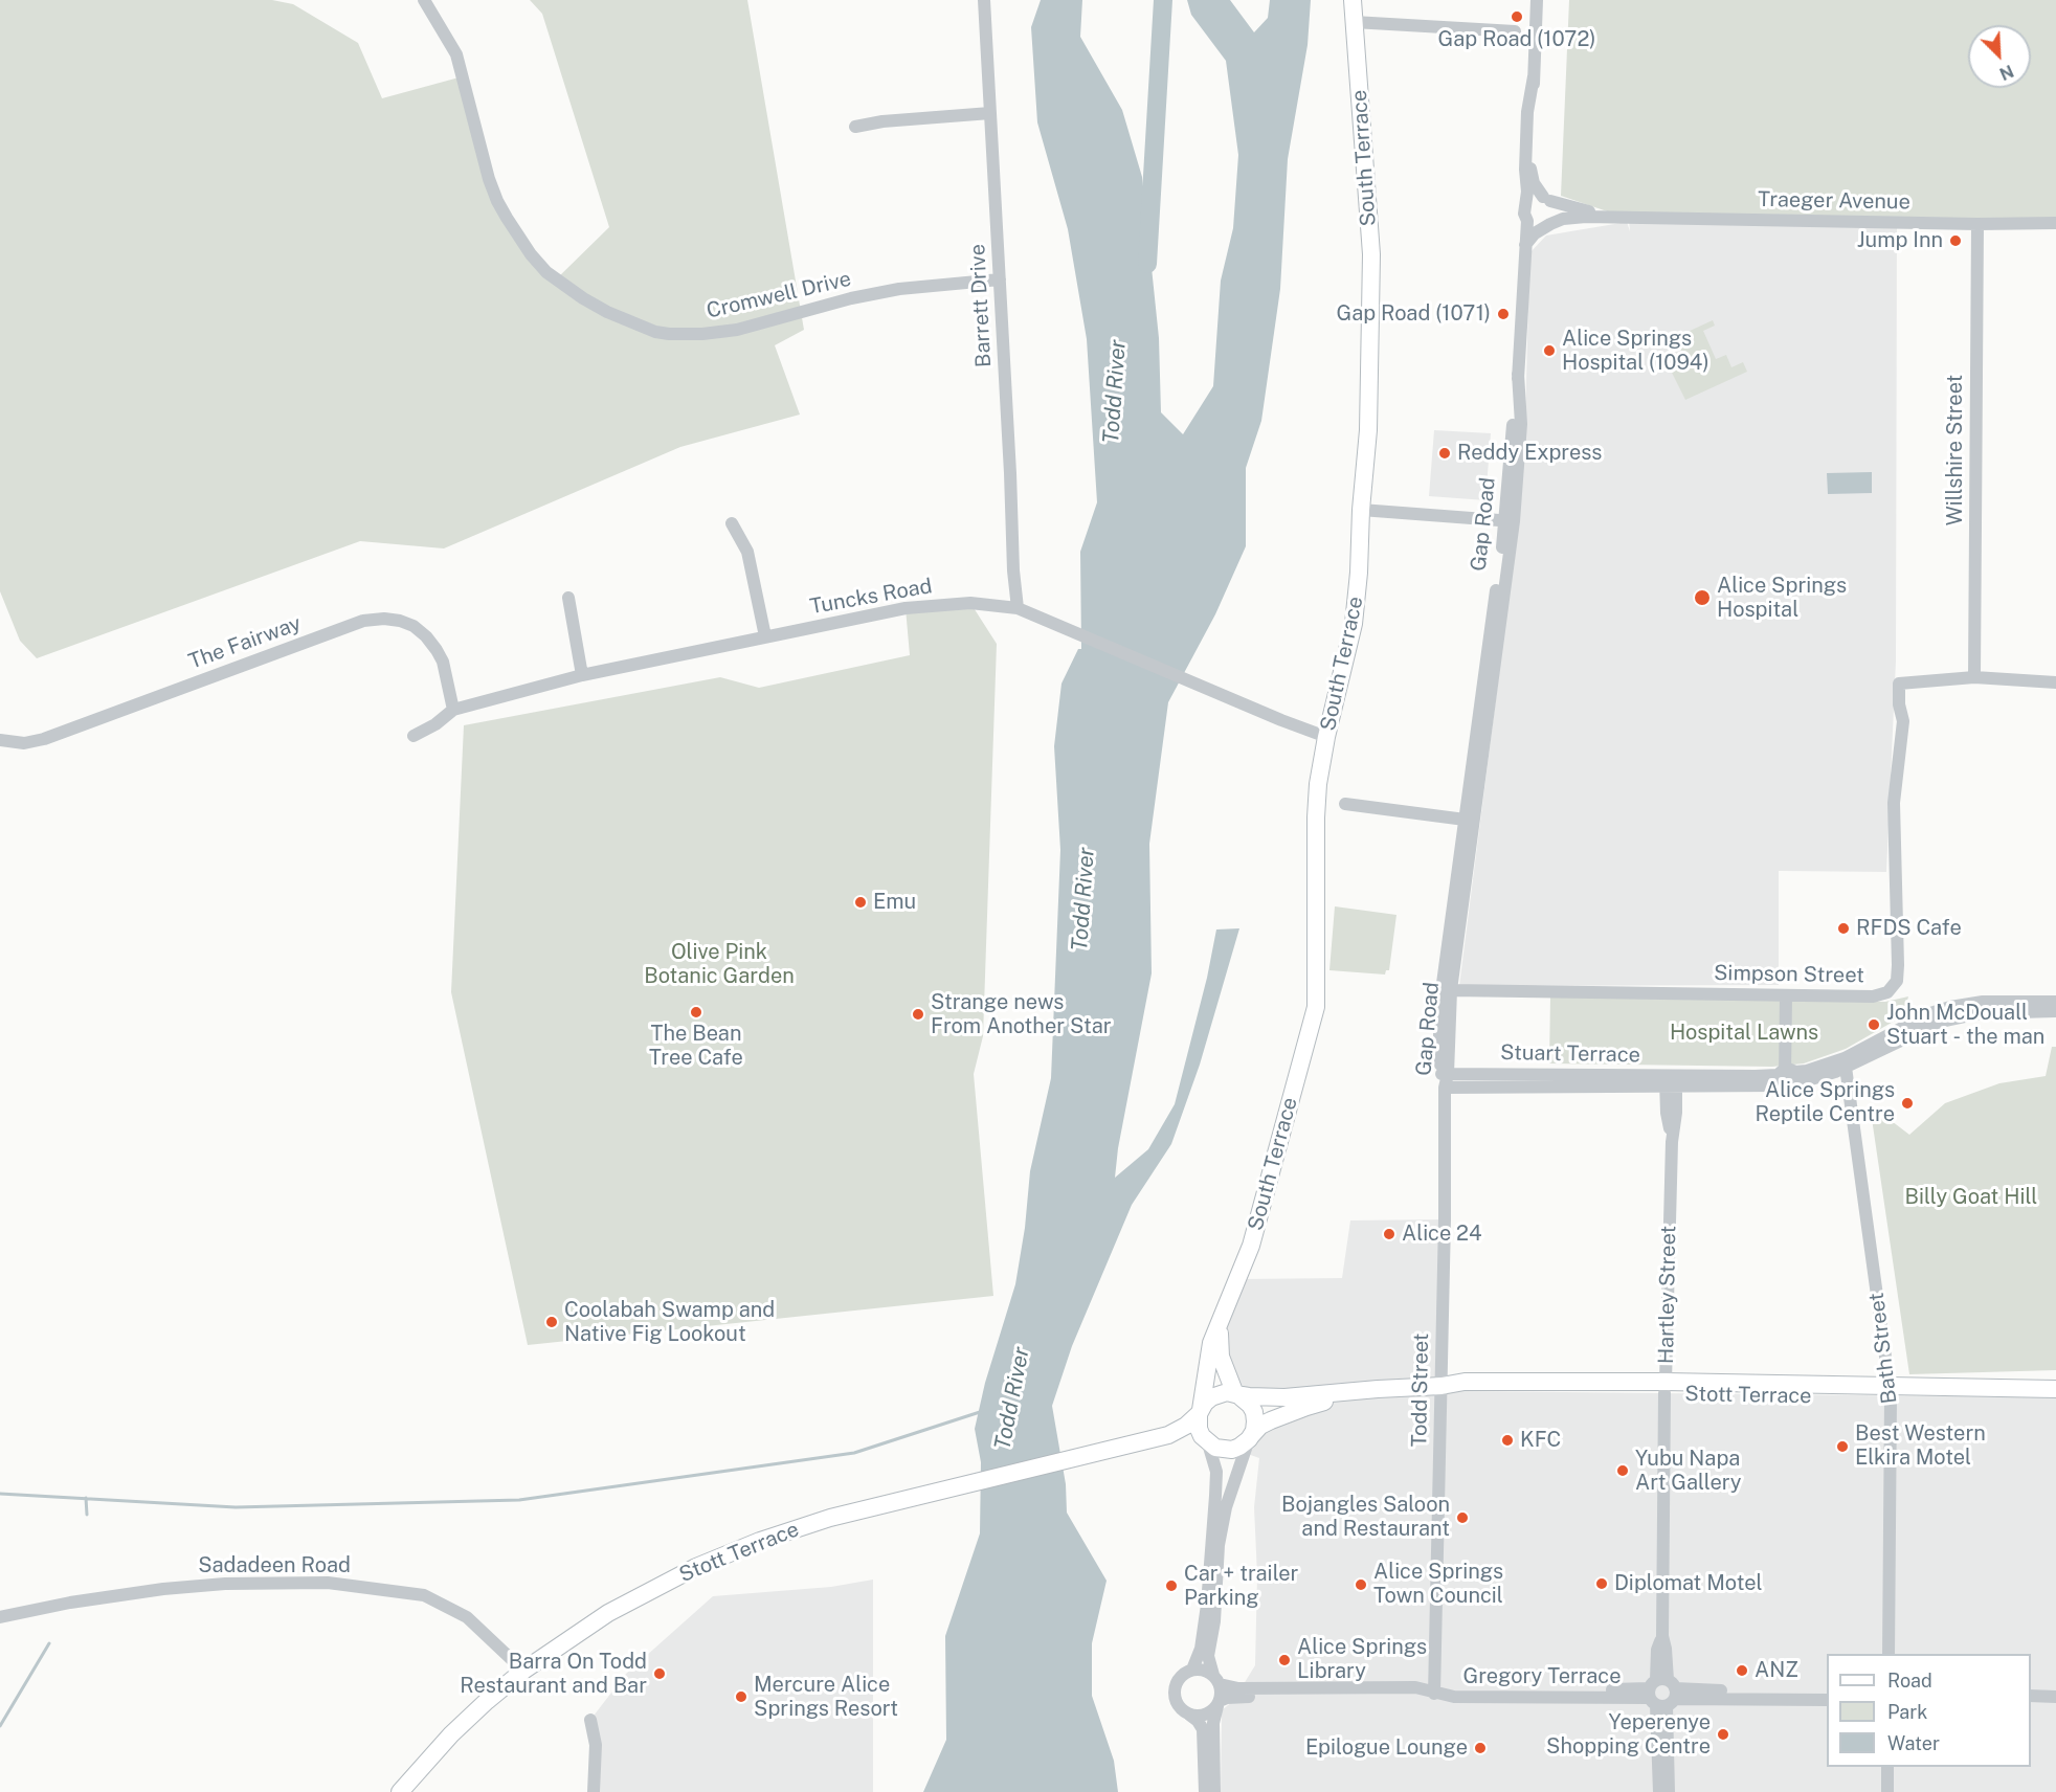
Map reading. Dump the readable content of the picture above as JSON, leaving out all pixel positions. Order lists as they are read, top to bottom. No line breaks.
{"streets":{"main road":["South Terrace","Stott Terrace"],"street":["Traeger Avenue","Cromwell Drive","Barrett Drive","Willshire Street","Gap Road","Tuncks Road","The Fairway","Simpson Street","Stuart Terrace","Hartley Street","Bath Street","Todd Street","Sadadeen Road","Gregory Terrace"]},"crossings":[["South Terrace","Tuncks Road"],["South Terrace","Stott Terrace"],["Traeger Avenue","Willshire Street"],["Traeger Avenue","Gap Road"],["Cromwell Drive","Barrett Drive"],["Barrett Drive","Tuncks Road"],["Willshire Street","Simpson Street"],["Gap Road","Simpson Street"],["Gap Road","Stuart Terrace"],["Gap Road","Todd Street"],["Tuncks Road","The Fairway"],["Stuart Terrace","Hartley Street"],["Stuart Terrace","Bath Street"],["Stuart Terrace","Todd Street"],["Hartley Street","Stott Terrace"],["Hartley Street","Gregory Terrace"],["Bath Street","Stott Terrace"],["Todd Street","Stott Terrace"],["Todd Street","Gregory Terrace"],["Stott Terrace","Sadadeen Road"]],"water":["Todd River"],"parks":["Olive Pink Botanic Garden","Hospital Lawns","Billy Goat Hill"],"places":["Gap Road (1072)","Jump Inn","Gap Road (1071)","Alice Springs Hospital (1094)","Reddy Express","Alice Springs Hospital","Emu","RFDS Cafe","The Bean Tree Cafe","Strange news From Another Star","John McDouall Stuart - the man","Alice Springs Reptile Centre","Alice 24","Coolabah Swamp and Native Fig Lookout","KFC","Best Western Elkira Motel","Yubu Napa Art Gallery","Bojangles Saloon and Restaurant","Diplomat Motel","Alice Springs Town Council","Car + trailer Parking","Alice Springs Library","ANZ","Barra On Todd Restaurant and Bar","Mercure Alice Springs Resort","Yeperenye Shopping Centre","Epilogue Lounge"],"legend":["Road","Park","Water"],"north":"bottom right"}
